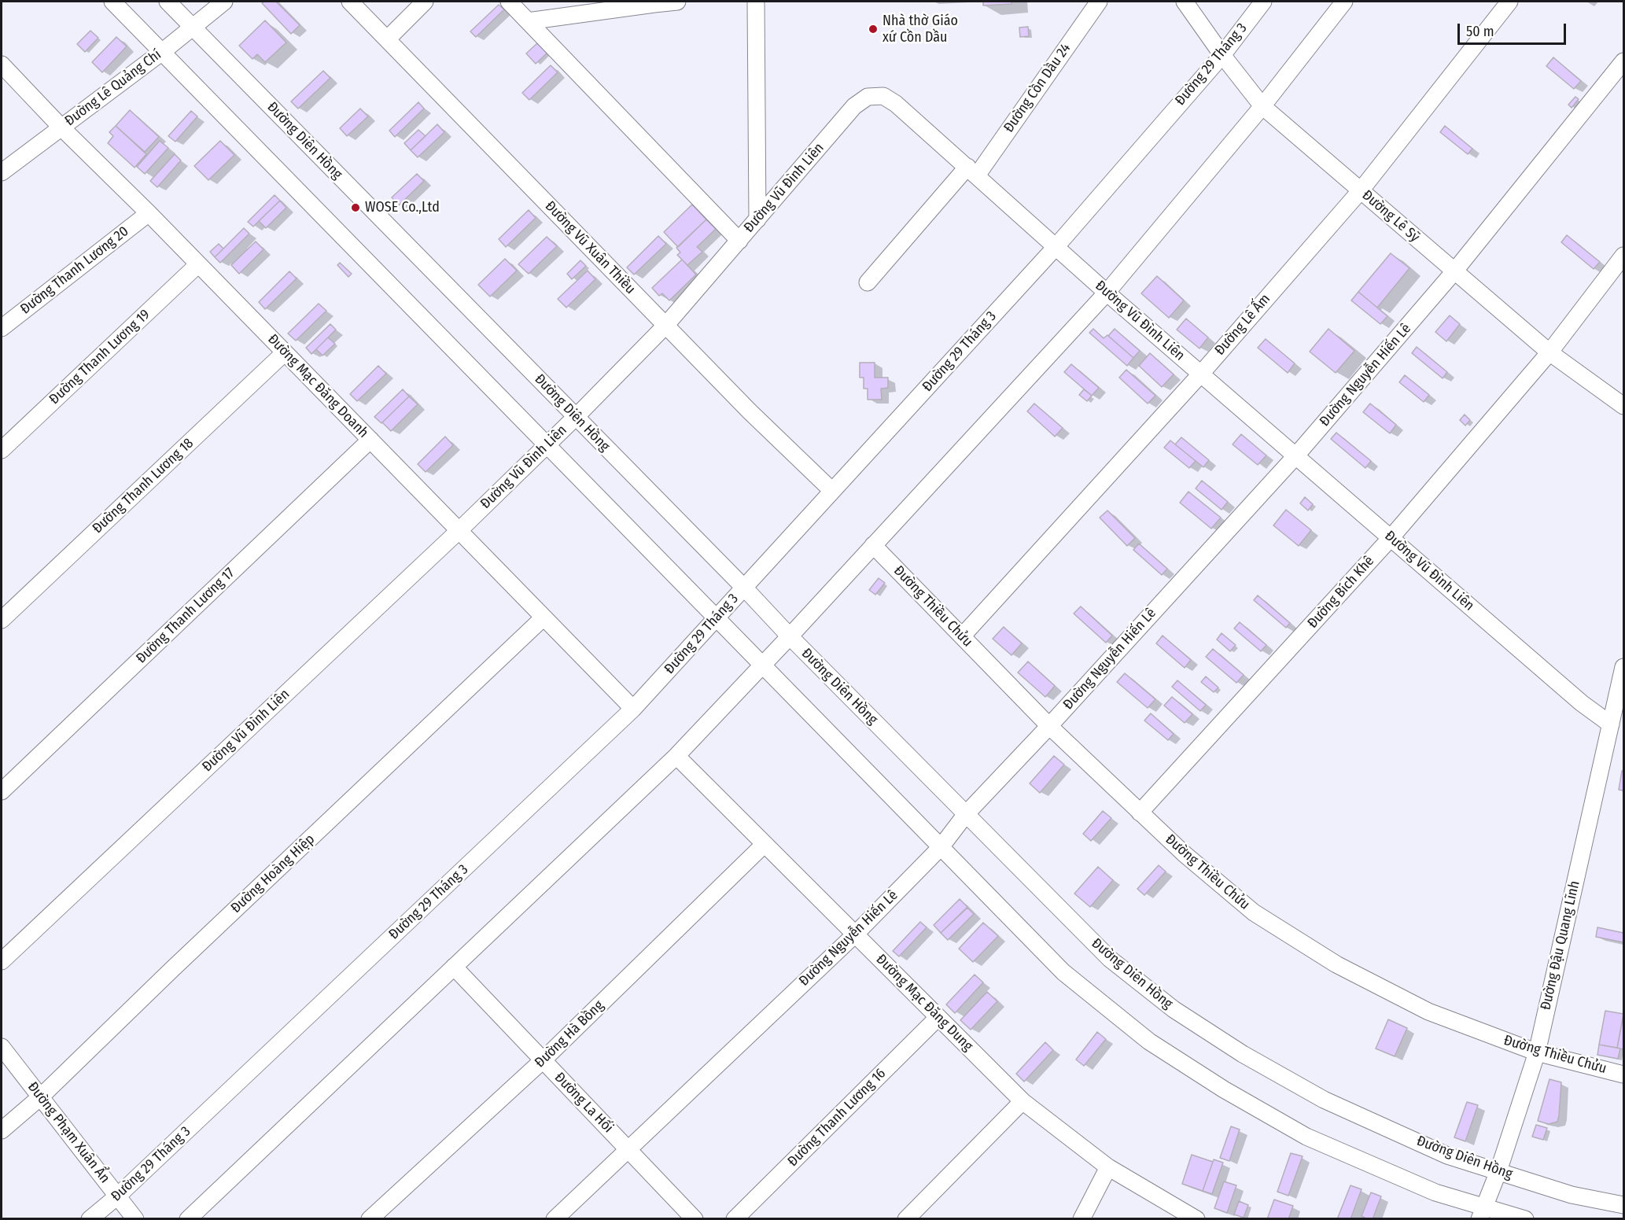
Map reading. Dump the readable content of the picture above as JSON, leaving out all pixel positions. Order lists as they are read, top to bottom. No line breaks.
{"streets":{"street":["Đường 29 Tháng 3","Đường Lê Quảng Chí","Đường Cồn Dầu 24","Đường Diên Hồng","Đường Vũ Đình Liên","Đường Lê Sỹ","Đường Vũ Xuân Thiều","Đường Thanh Lương 20","Đường Lê Ấm","Đường Thanh Lương 19","Đường Nguyễn Hiến Lê","Đường Mạc Đăng Doanh","Đường Thanh Lương 18","Đường Bích Khê","Đường Thiều Chửu","Đường Thanh Lương 17","Đường Hoàng Hiệp","Đường Đậu Quang Lĩnh","Đường Mạc Đăng Dung","Đường Hà Bồng","Đường La Hối","Đường Thanh Lương 16","Đường Phạm Xuân Ẩn"]},"crossings":[["Đường 29 Tháng 3","Đường Diên Hồng"],["Đường 29 Tháng 3","Đường Vũ Đình Liên"],["Đường 29 Tháng 3","Đường Lê Sỹ"],["Đường 29 Tháng 3","Đường Vũ Xuân Thiều"],["Đường 29 Tháng 3","Đường Mạc Đăng Doanh"],["Đường 29 Tháng 3","Đường Phạm Xuân Ẩn"],["Đường Lê Quảng Chí","Đường Diên Hồng"],["Đường Lê Quảng Chí","Đường Mạc Đăng Doanh"],["Đường Cồn Dầu 24","Đường Vũ Đình Liên"],["Đường Diên Hồng","Đường Vũ Đình Liên"],["Đường Diên Hồng","Đường Nguyễn Hiến Lê"],["Đường Diên Hồng","Đường Đậu Quang Lĩnh"],["Đường Vũ Đình Liên","Đường Vũ Xuân Thiều"],["Đường Vũ Đình Liên","Đường Lê Ấm"],["Đường Vũ Đình Liên","Đường Nguyễn Hiến Lê"],["Đường Vũ Đình Liên","Đường Mạc Đăng Doanh"],["Đường Vũ Đình Liên","Đường Bích Khê"],["Đường Vũ Đình Liên","Đường Đậu Quang Lĩnh"],["Đường Lê Sỹ","Đường Lê Ấm"],["Đường Lê Sỹ","Đường Nguyễn Hiến Lê"],["Đường Lê Sỹ","Đường Bích Khê"],["Đường Thanh Lương 20","Đường Mạc Đăng Doanh"],["Đường Lê Ấm","Đường Thiều Chửu"],["Đường Thanh Lương 19","Đường Mạc Đăng Doanh"],["Đường Nguyễn Hiến Lê","Đường Thiều Chửu"],["Đường Nguyễn Hiến Lê","Đường Mạc Đăng Dung"],["Đường Nguyễn Hiến Lê","Đường La Hối"],["Đường Mạc Đăng Doanh","Đường Thanh Lương 18"],["Đường Mạc Đăng Doanh","Đường Thanh Lương 17"],["Đường Mạc Đăng Doanh","Đường Hoàng Hiệp"],["Đường Bích Khê","Đường Thiều Chửu"],["Đường Thiều Chửu","Đường Đậu Quang Lĩnh"],["Đường Hoàng Hiệp","Đường Phạm Xuân Ẩn"],["Đường Mạc Đăng Dung","Đường Hà Bồng"],["Đường Mạc Đăng Dung","Đường Thanh Lương 16"],["Đường Hà Bồng","Đường La Hối"]],"places":["Nhà thờ Giáo xứ Cồn Dầu","WOSE Co.,Ltd"],"scale_bar":"50 m"}
